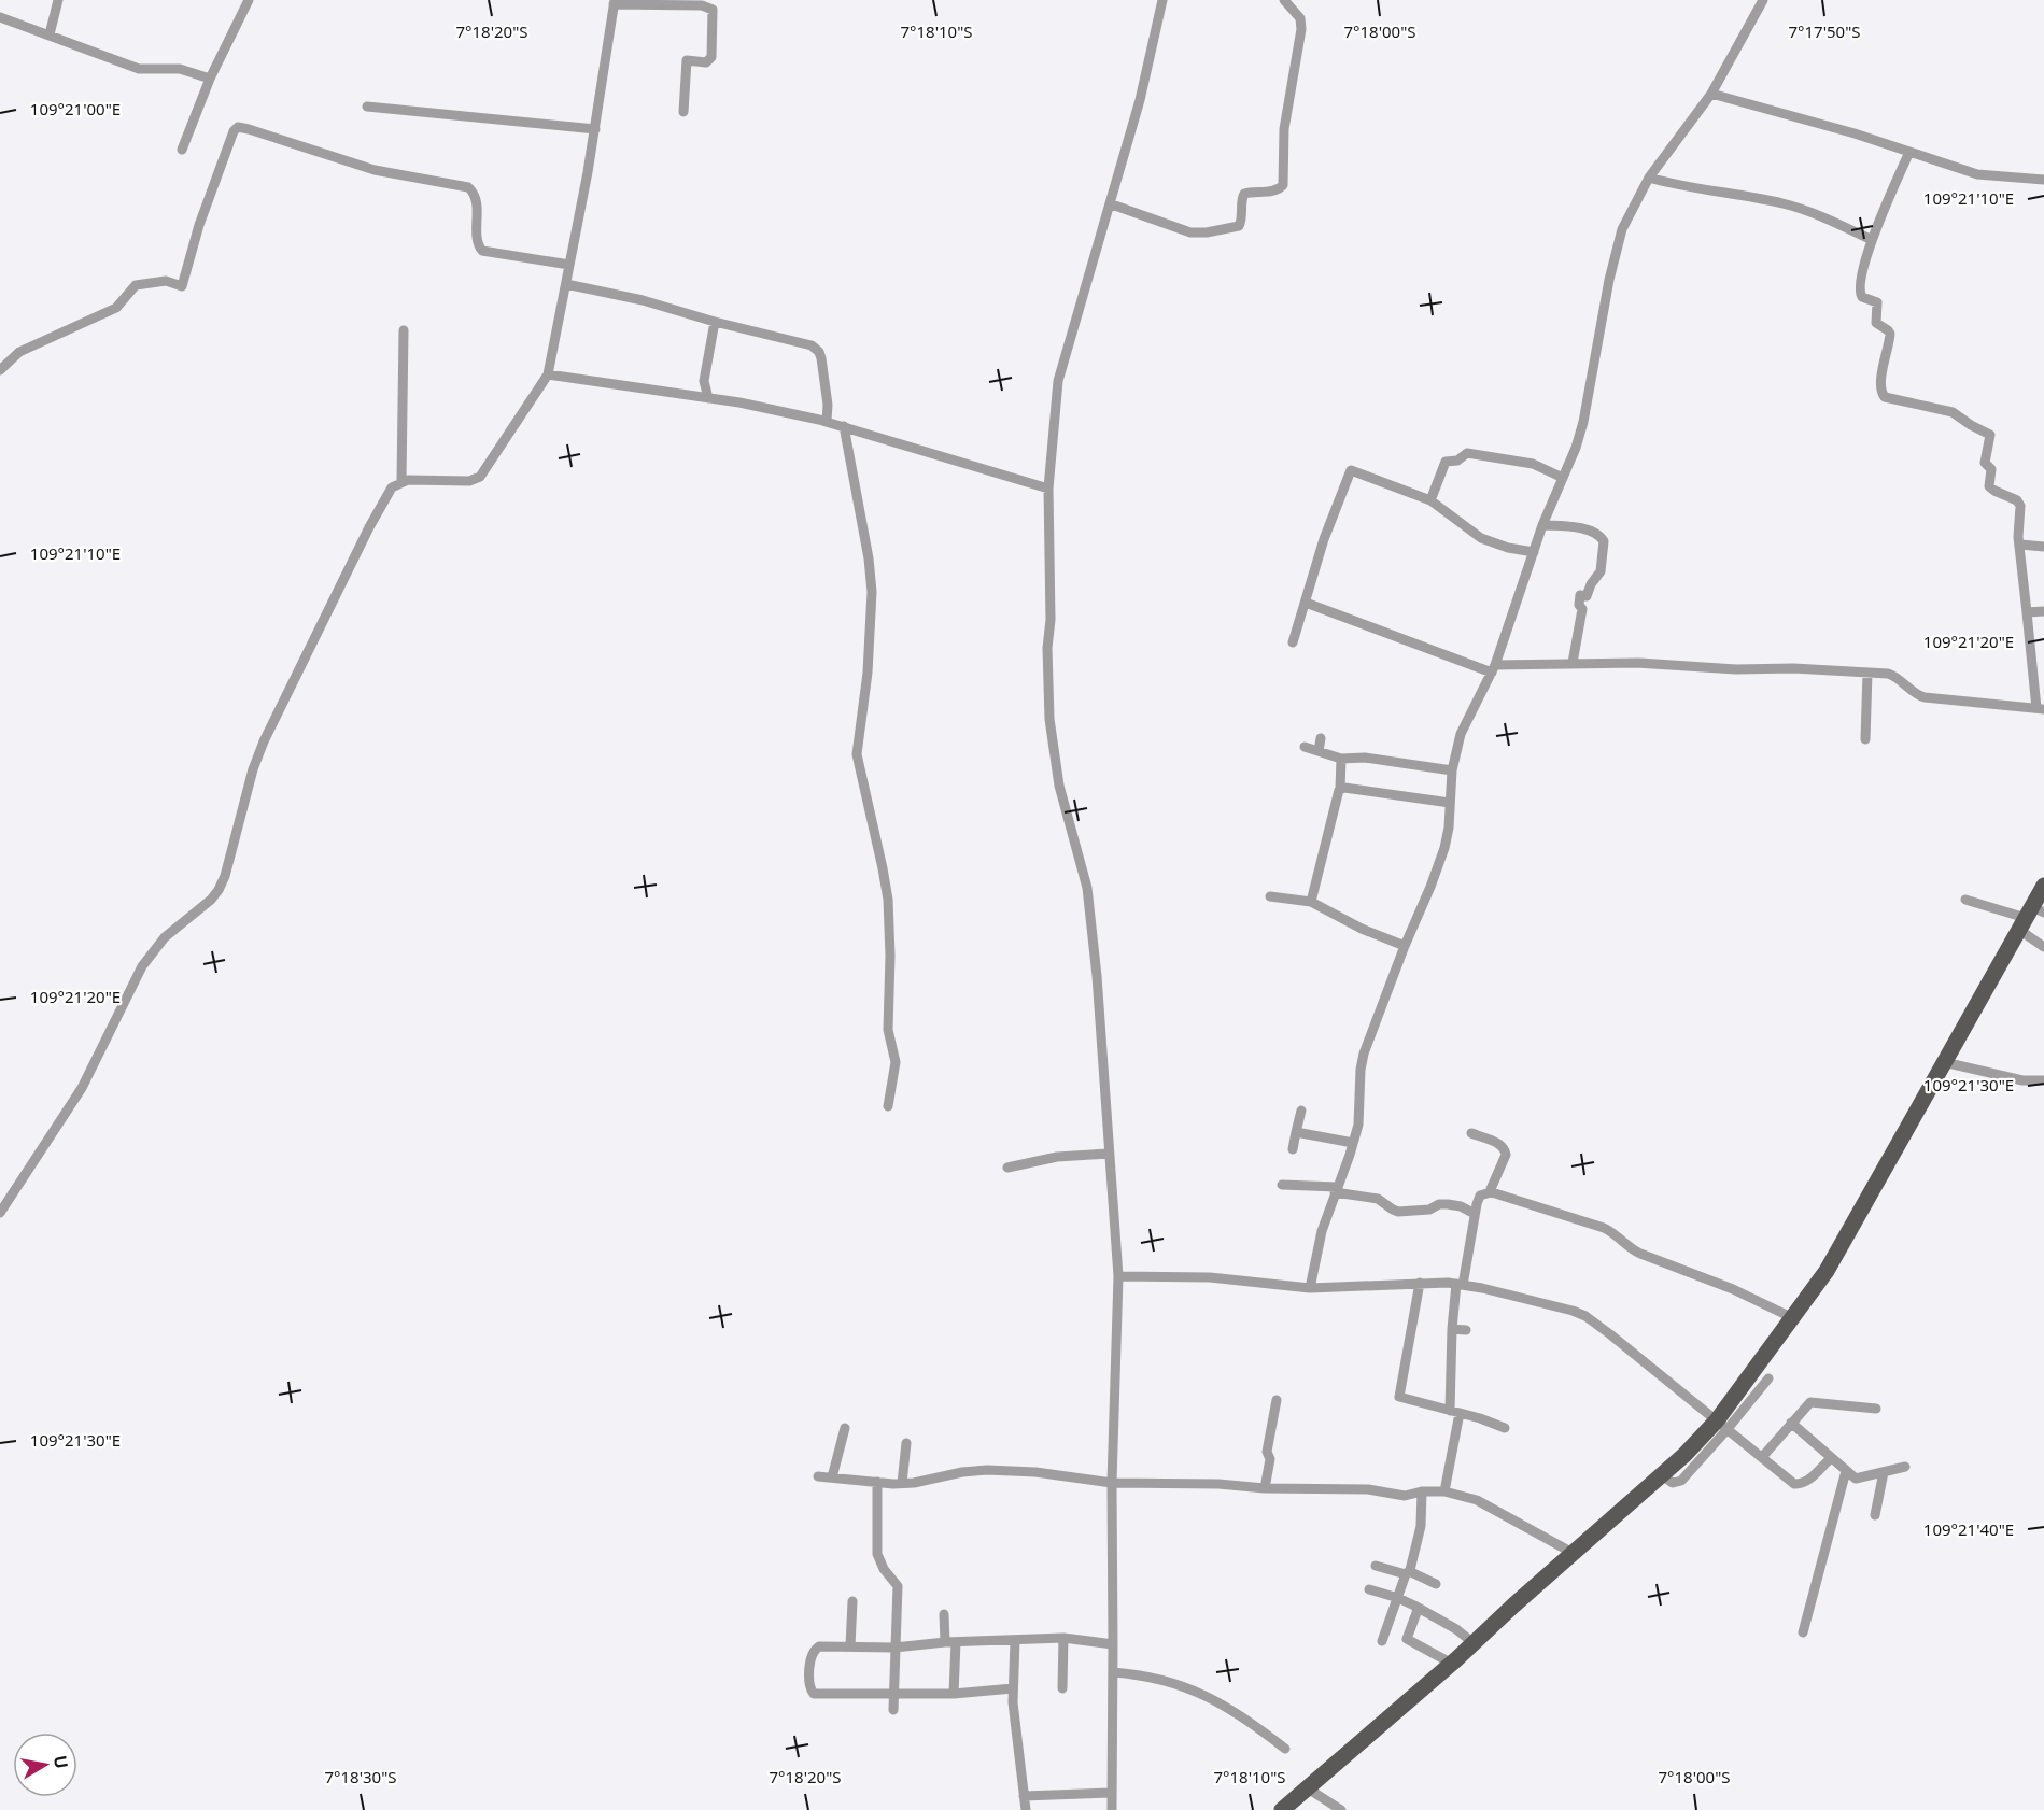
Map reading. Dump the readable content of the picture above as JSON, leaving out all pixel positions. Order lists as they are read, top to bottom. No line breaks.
{"north":"right","coordinates":["7°17'50\"S","7°18'20\"S","7°18'10\"S","7°18'00\"S","109°21'00\"E","109°21'10\"E","109°21'20\"E","109°21'30\"E","109°21'40\"E","7°18'30\"S"]}
